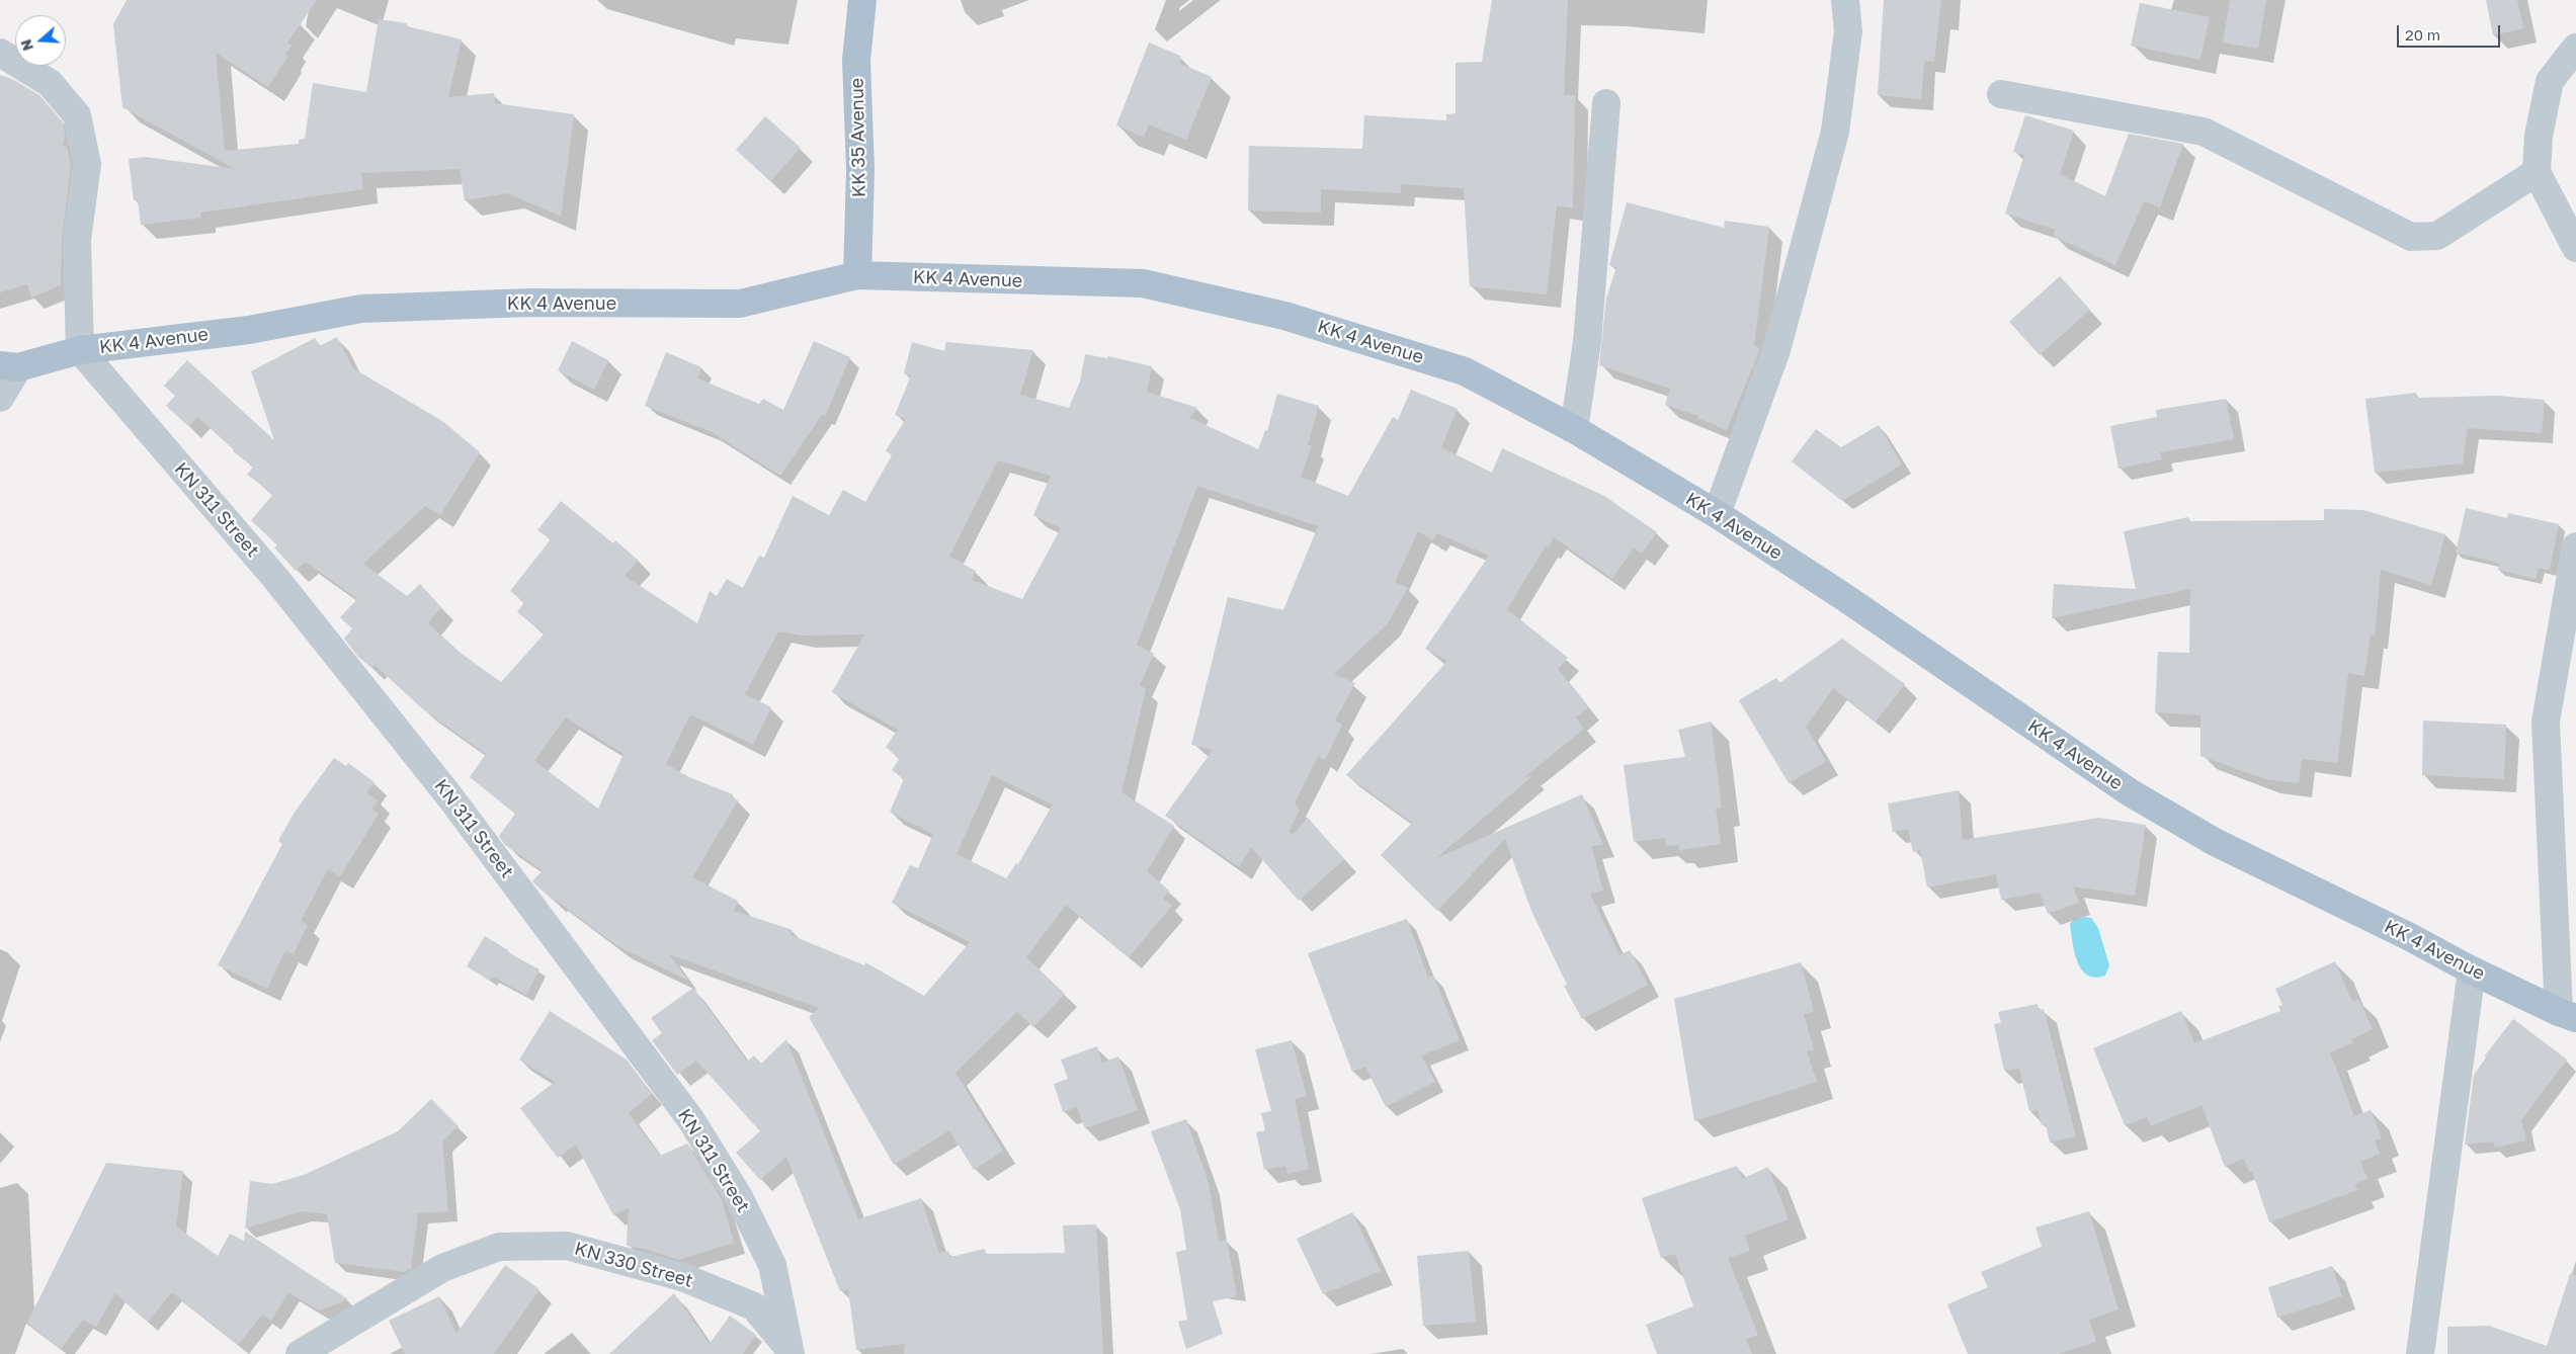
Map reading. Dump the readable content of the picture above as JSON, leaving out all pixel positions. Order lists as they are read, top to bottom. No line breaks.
{"streets":{"main road":["KK 35 Avenue","KK 4 Avenue"],"street":["KN 311 Street","KN 330 Street"]},"crossings":[["KK 35 Avenue","KK 4 Avenue"],["KK 4 Avenue","KN 311 Street"],["KN 311 Street","KN 330 Street"]],"scale_bar":"20 m","north":"left"}
